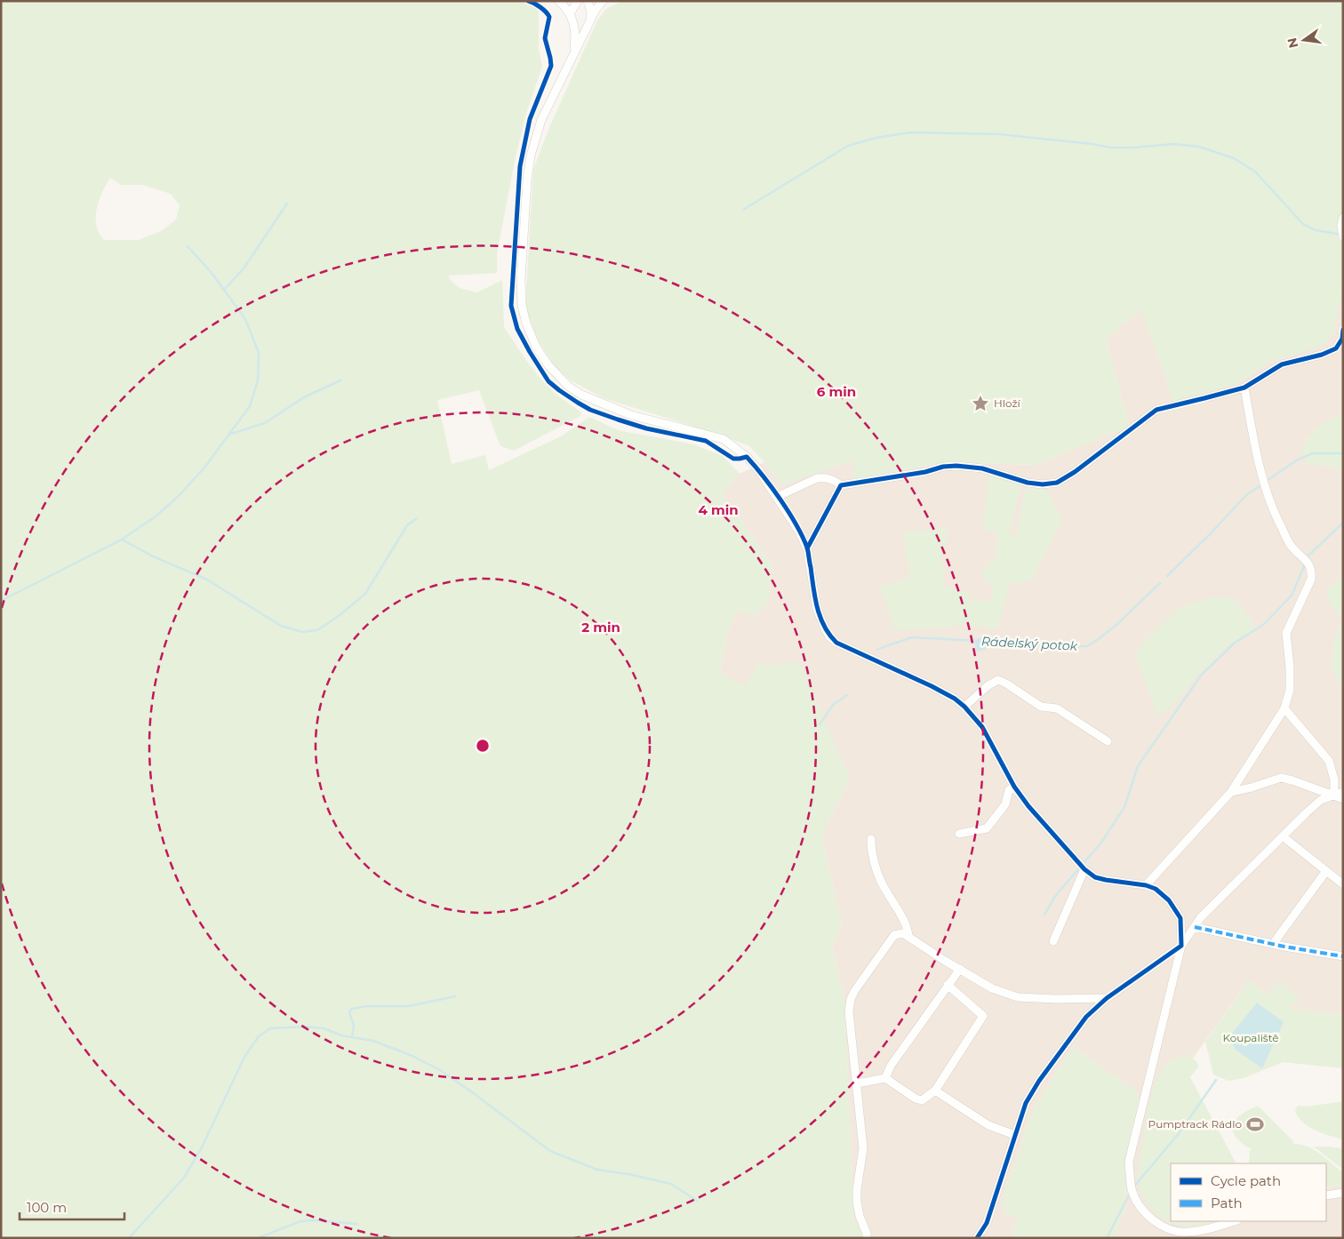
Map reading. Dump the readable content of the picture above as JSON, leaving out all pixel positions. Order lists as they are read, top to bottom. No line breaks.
{"water":["Rádelský potok"],"parks":["Koupaliště"],"places":{"place":["Hloží"],"sports":["Pumptrack Rádlo"]},"legend":["Cycle path","Path"],"scale_bar":"100 m","north":"left","rings":["6 min","4 min","2 min"]}
